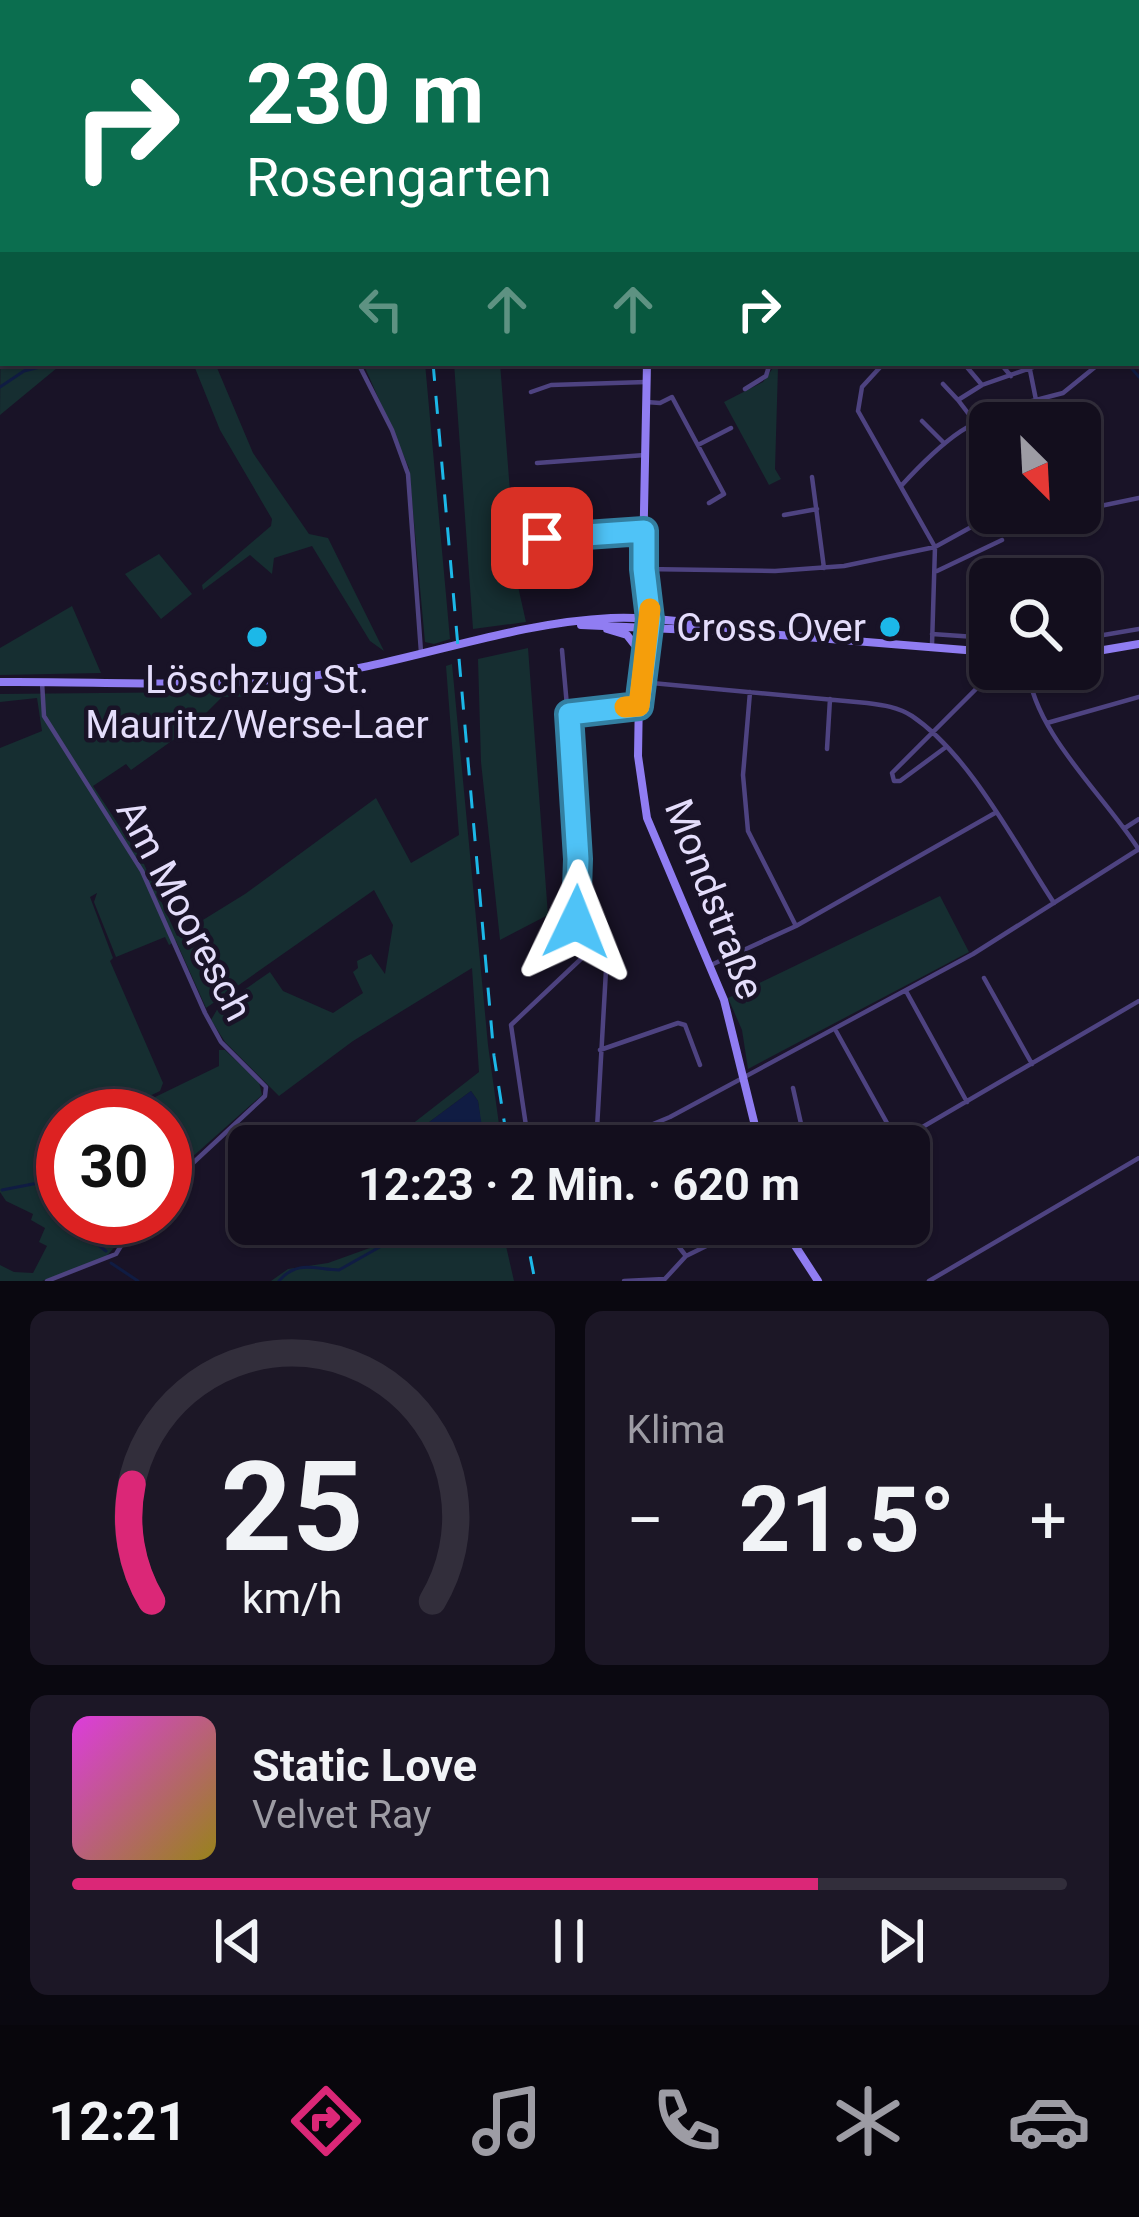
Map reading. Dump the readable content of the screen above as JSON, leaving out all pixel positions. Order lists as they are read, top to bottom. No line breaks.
{"streets":{"main road":["Mondstraße"],"street":["Am Mooresch"]},"places":["Cross Over","Löschzug St. Mauritz/Werse-Laer"],"north":"bottom right","page":{"turn":["230 m","Rosengarten"],"limit":"30","trip":"12:23 · 2 Min. · 620 m","tile":"Klima","heat":["−","21.5°","+"],"song":["Static Love","Velvet Ray"],"tabs":"12:21","gauge":["25","km/h"]}}
